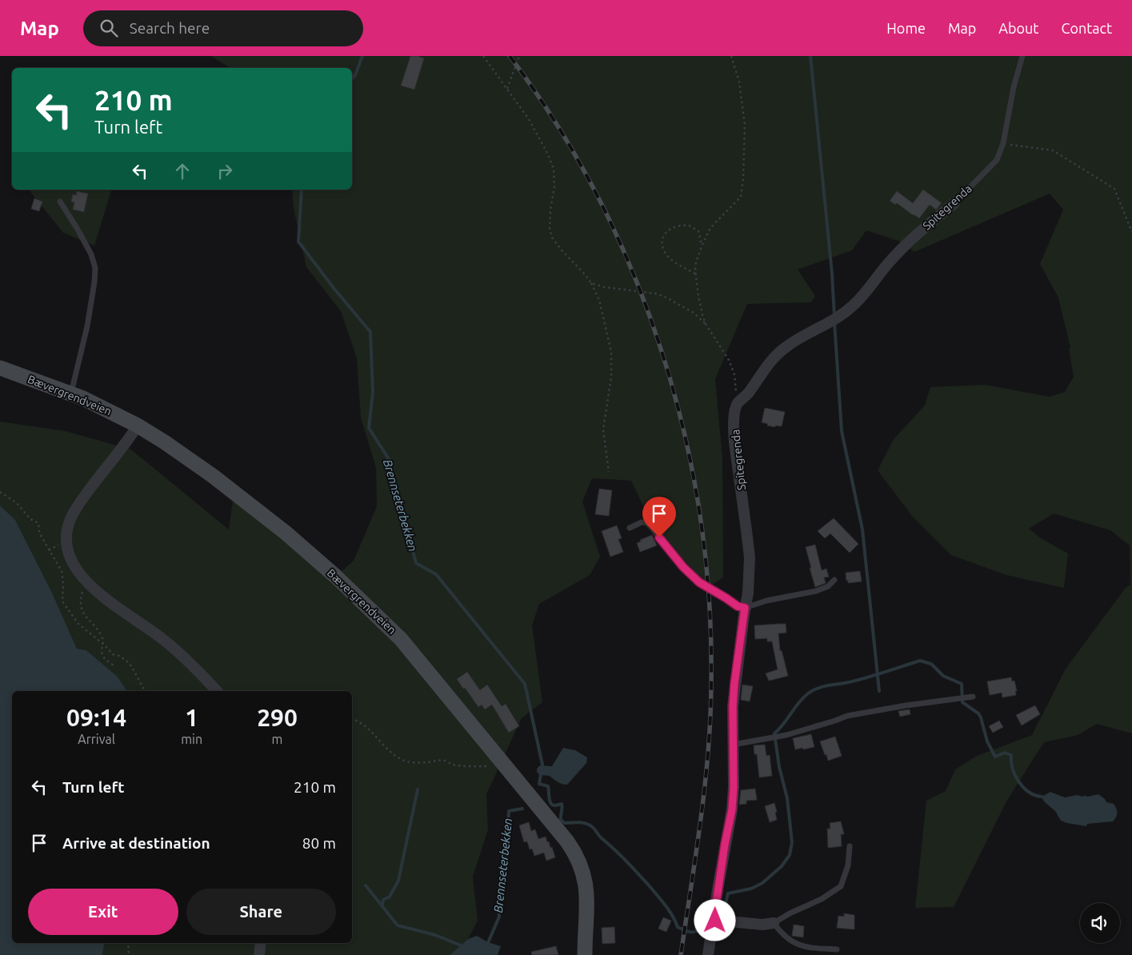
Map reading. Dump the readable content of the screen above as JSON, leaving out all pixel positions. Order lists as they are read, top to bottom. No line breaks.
{"streets":{"main road":["Bævergrendveien"],"street":["Spitegrenda"]},"water":["Brennseterbekken"],"page":{"header":"Map","search":"Search here","nav":["Home","Map","About","Contact"],"turn":["210 m","Turn left"],"eta":["09:14","Arrival","1","min","290","m"],"list":[{"name":"Turn left","value":"210 m"},{"name":"Arrive at destination","value":"80 m"}],"buttons":["Exit","Share"]}}
